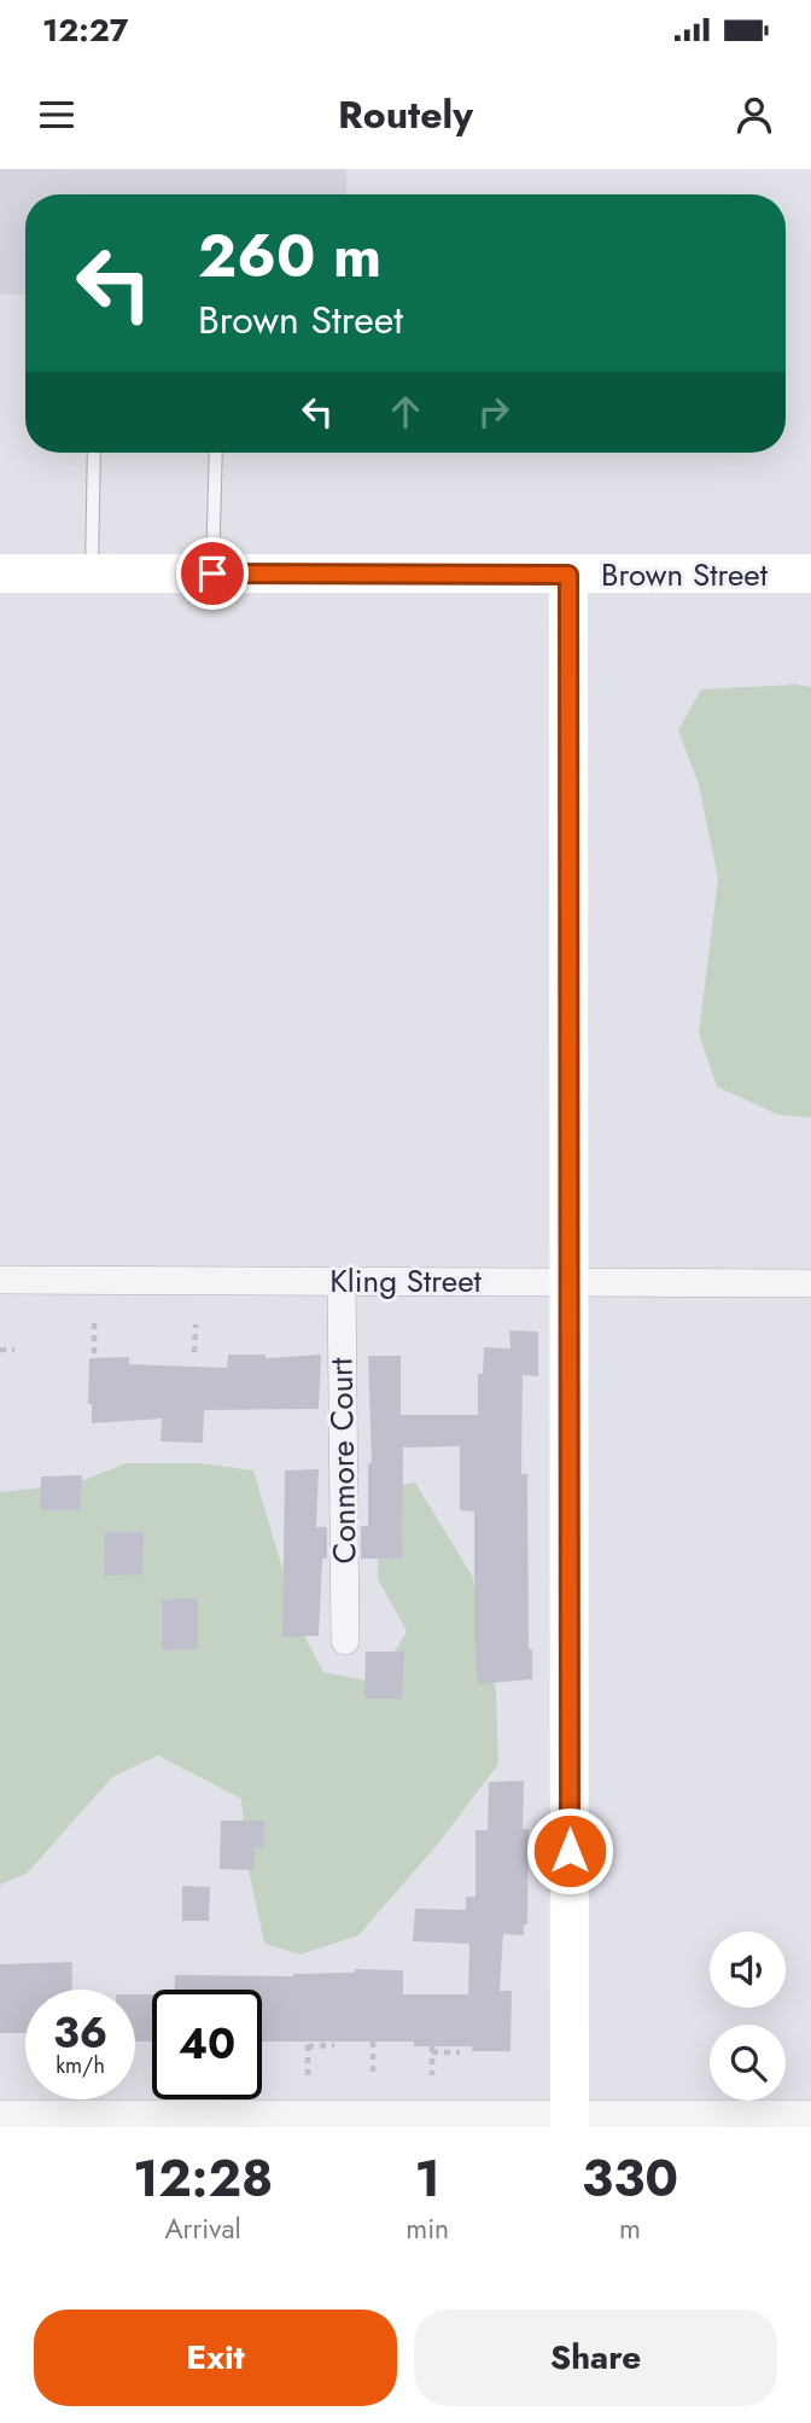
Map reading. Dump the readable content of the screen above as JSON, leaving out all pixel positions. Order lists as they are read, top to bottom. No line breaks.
{"streets":{"street":["Brown Street","Kling Street","Conmore Court"]},"crossings":[["Kling Street","Conmore Court"]],"page":{"status":"12:27","header":"Routely","turn":["260 m","Brown Street"],"speed":"36 km/h","limit":"40","eta":["12:28","Arrival","1","min","330","m"],"buttons":["Exit","Share"]}}
